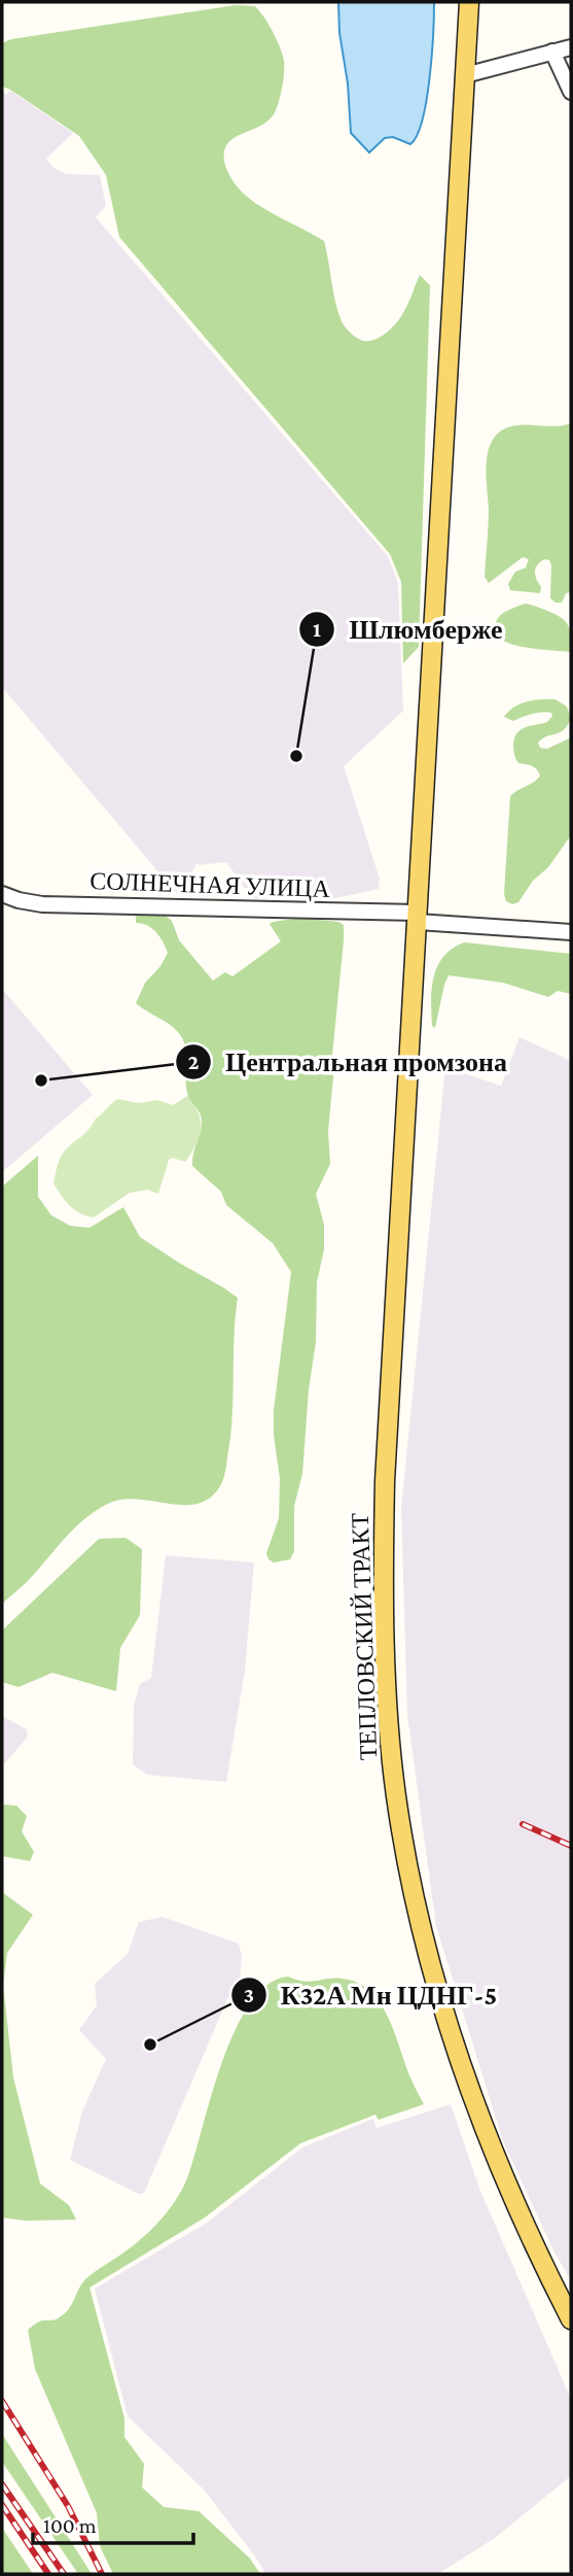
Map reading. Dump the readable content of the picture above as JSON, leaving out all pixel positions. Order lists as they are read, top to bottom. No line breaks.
{"streets":{"main road":["ТЕПЛОВСКИЙ ТРАКТ"],"street":["СОЛНЕЧНАЯ УЛИЦА"]},"crossings":[["СОЛНЕЧНАЯ УЛИЦА","ТЕПЛОВСКИЙ ТРАКТ"]],"places":["Шлюмберже","Центральная промзона","К32А Мн ЦДНГ-5"],"scale_bar":"100 m"}
